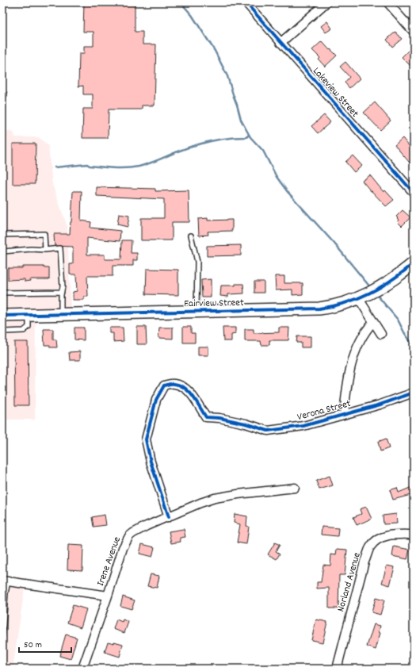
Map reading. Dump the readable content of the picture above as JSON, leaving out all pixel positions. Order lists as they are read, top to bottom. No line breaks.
{"streets":{"street":["Lakeview Street","Fairview Street","Verona Street","Irene Avenue","Norland Avenue"]},"crossings":[["Verona Street","Irene Avenue"]],"scale_bar":"50 m"}
